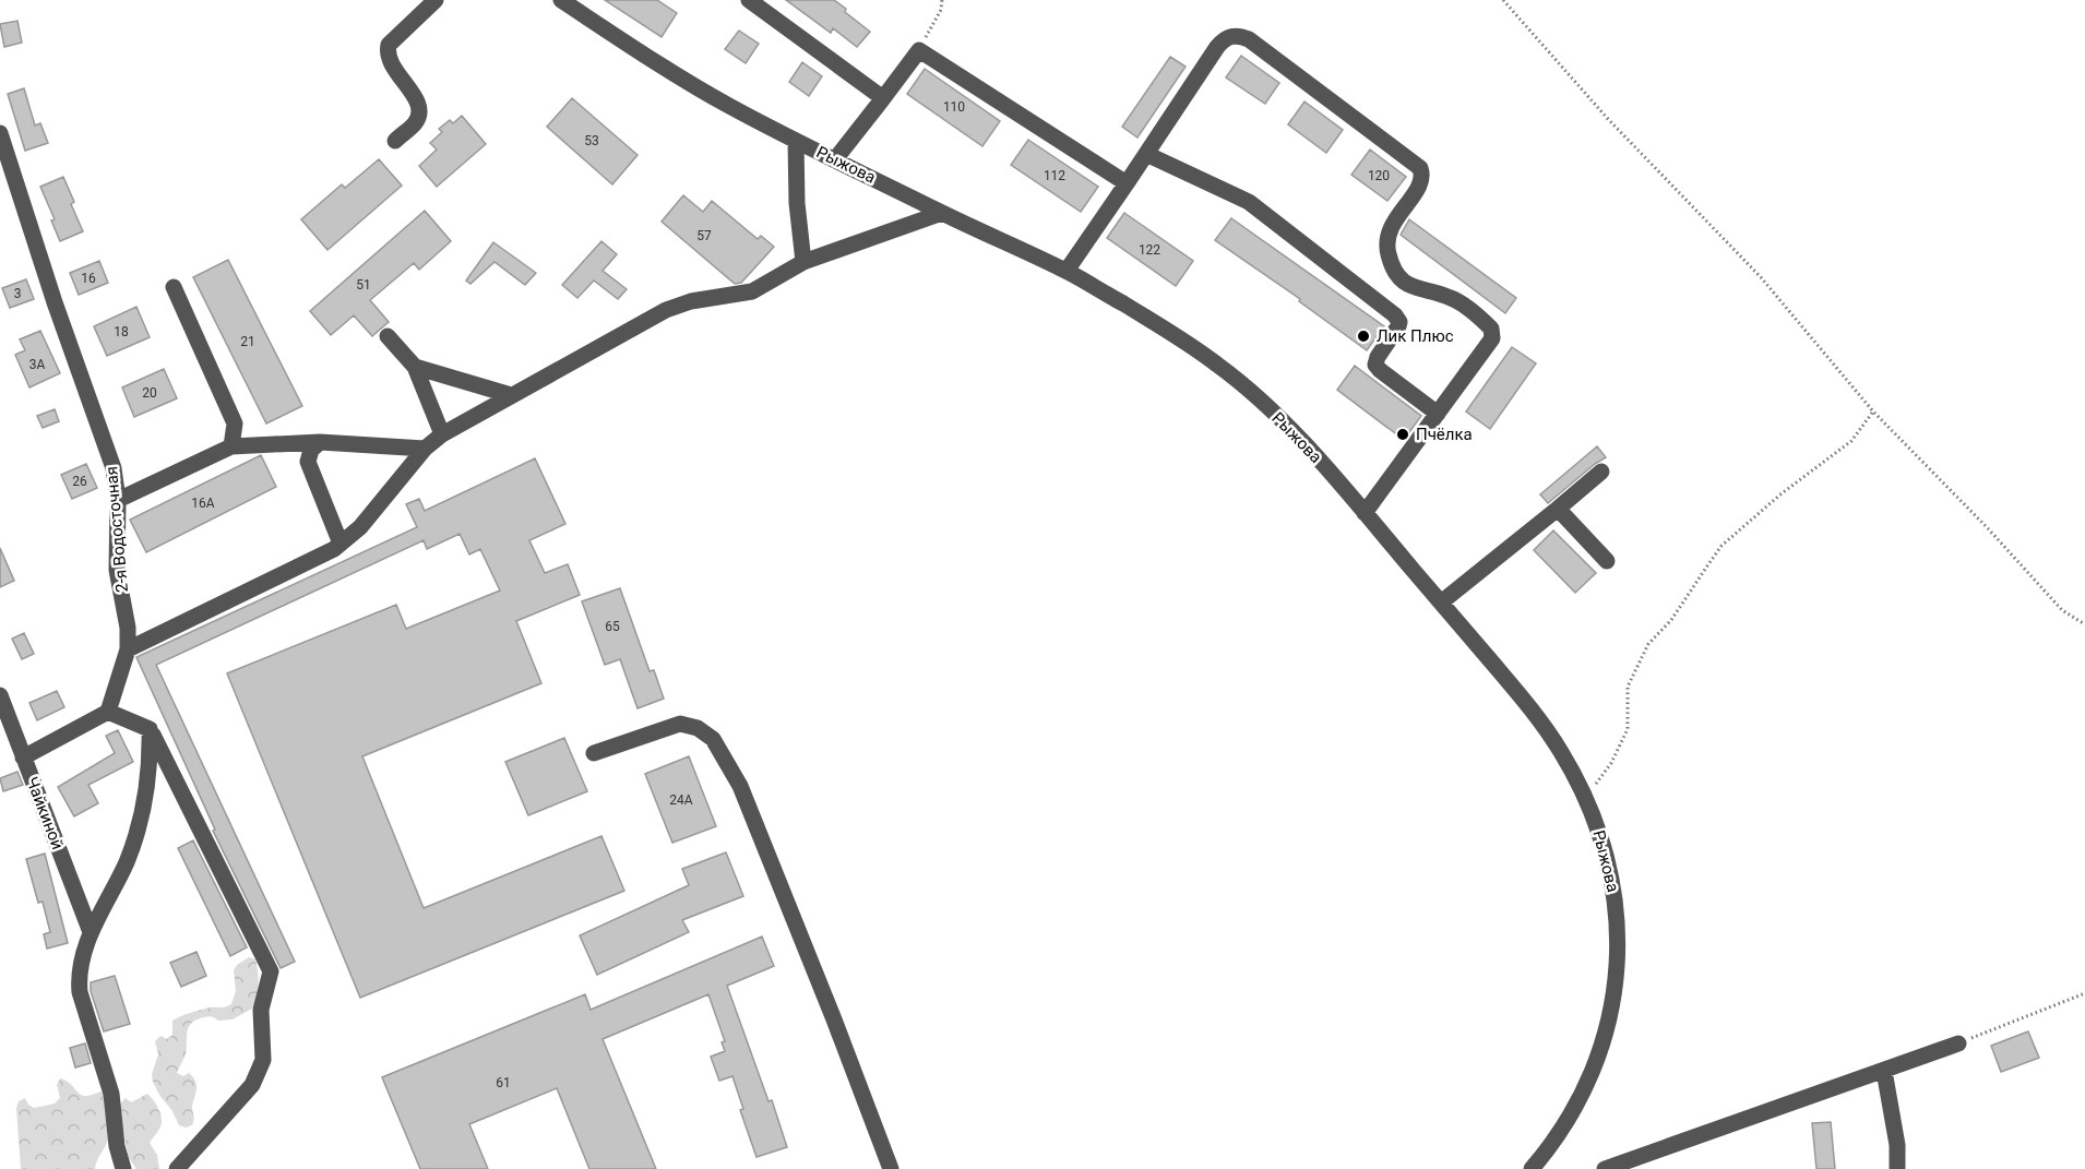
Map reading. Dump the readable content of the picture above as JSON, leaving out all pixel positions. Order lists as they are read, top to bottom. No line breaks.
{"streets":{"street":["Рыжова","2-я Водосточная","Чайкиной"]},"places":["Лик Плюс","Пчёлка"],"house_numbers":["110","53","112","120","57","122","16","51","3","18","21","3А","20","26","16А","65","24А","61"]}
